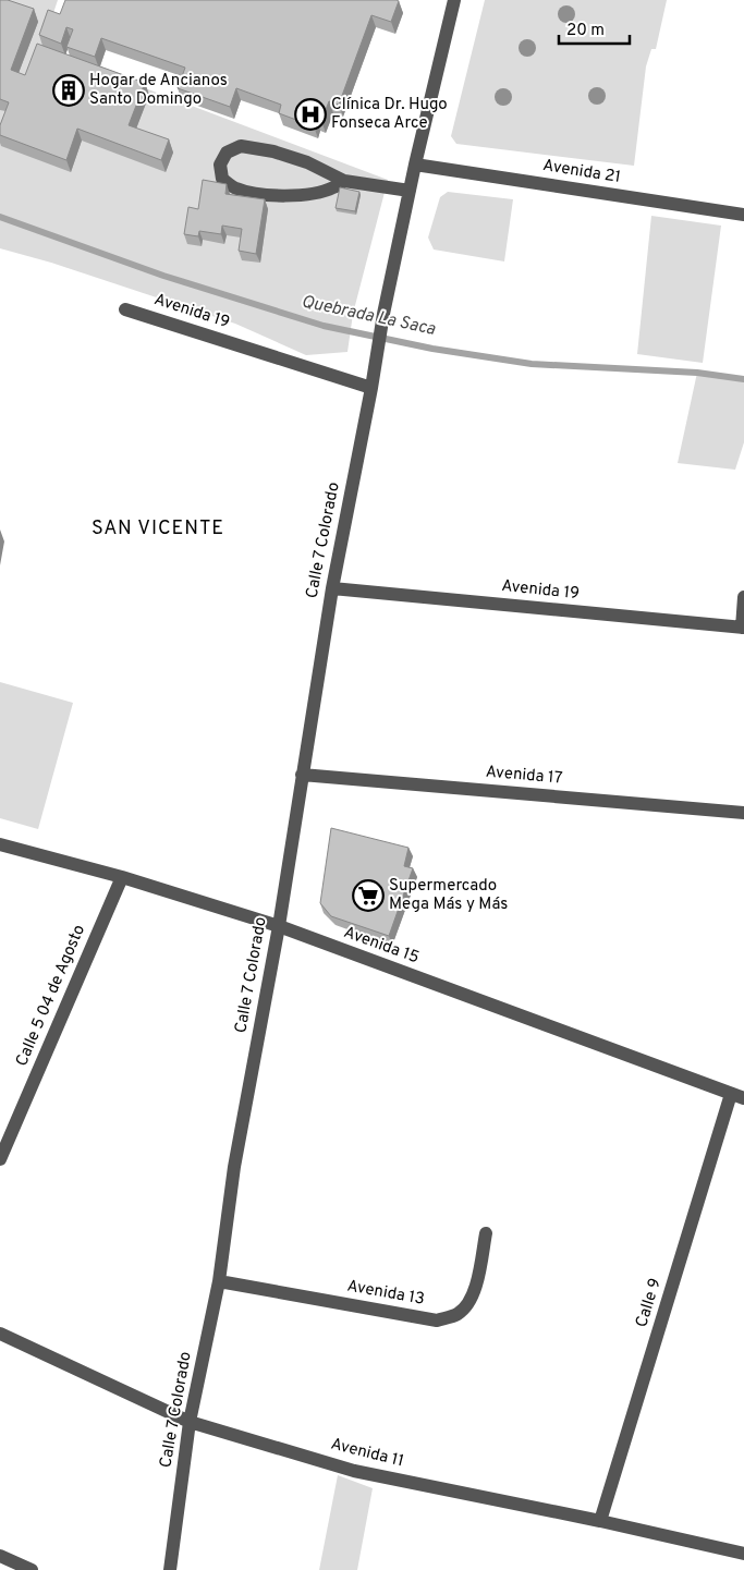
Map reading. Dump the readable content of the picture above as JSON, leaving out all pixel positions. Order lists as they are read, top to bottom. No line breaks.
{"streets":{"street":["Avenida 21","Avenida 19","Calle 7 Colorado","Avenida 17","Avenida 15","Calle 5 04 de Agosto","Avenida 13","Calle 9","Avenida 11"]},"crossings":[["Avenida 19","Calle 7 Colorado"],["Calle 7 Colorado","Avenida 17"],["Calle 7 Colorado","Avenida 15"],["Calle 7 Colorado","Avenida 13"],["Calle 7 Colorado","Avenida 11"],["Avenida 15","Calle 5 04 de Agosto"],["Avenida 15","Calle 9"],["Calle 9","Avenida 11"]],"districts":["SAN VICENTE"],"water":["Quebrada La Saca"],"places":{"building":["Hogar de Ancianos Santo Domingo"],"hospital":["Clínica Dr. Hugo Fonseca Arce"],"supermarket":["Supermercado Mega Más y Más"]},"scale_bar":"20 m"}
